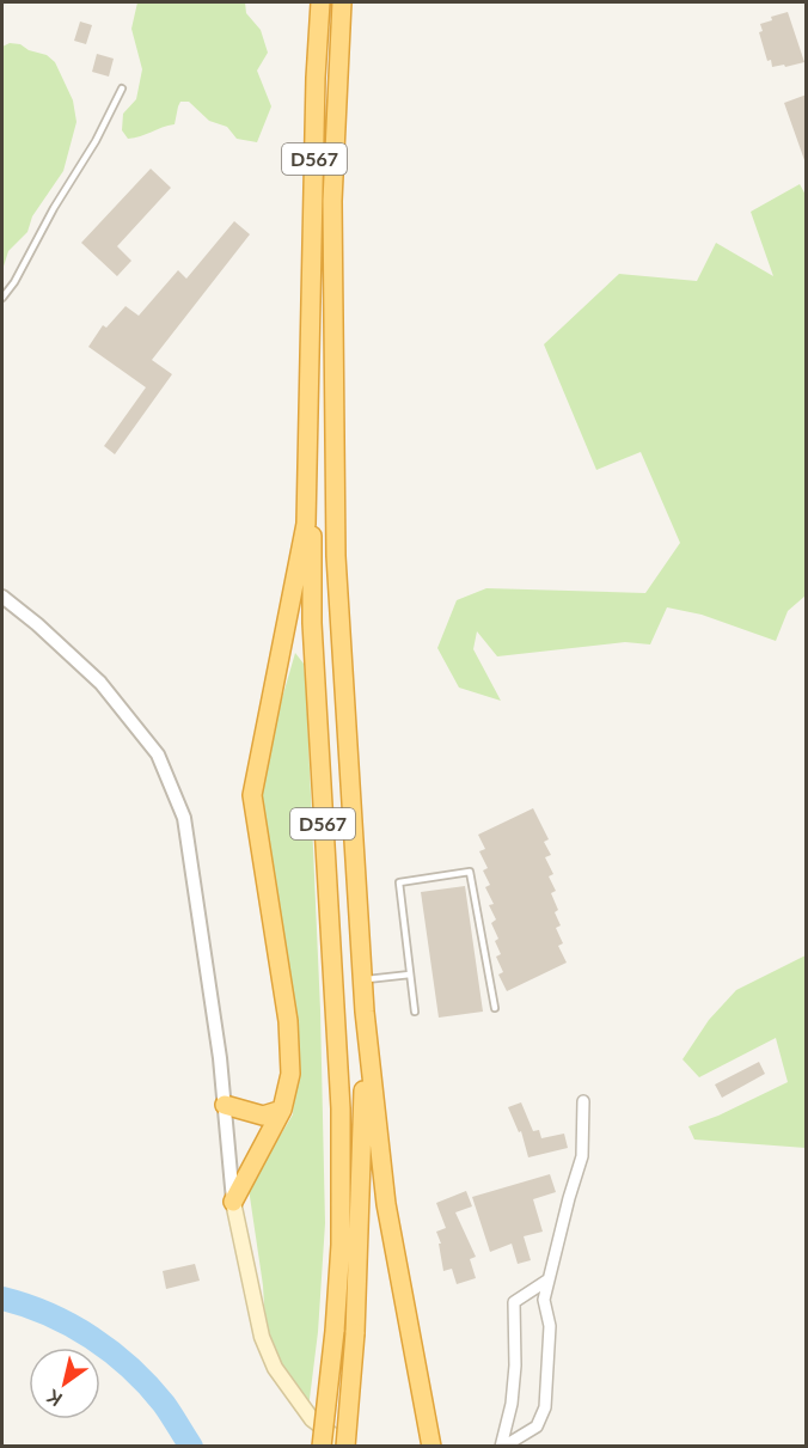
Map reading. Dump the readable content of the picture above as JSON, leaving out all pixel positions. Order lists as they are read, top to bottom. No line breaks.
{"streets":{"highway":["D567"]},"north":"bottom left"}
